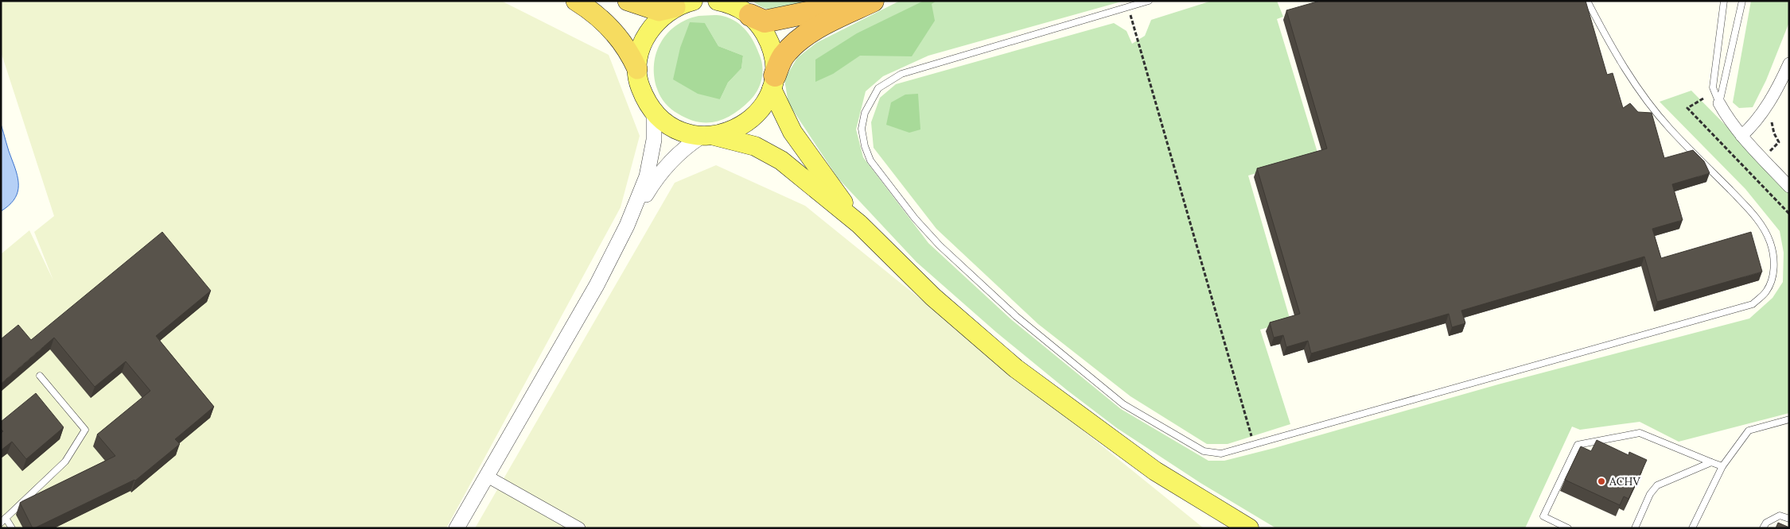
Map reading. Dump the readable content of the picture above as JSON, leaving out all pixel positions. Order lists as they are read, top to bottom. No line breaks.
{"places":["ACHV"]}
